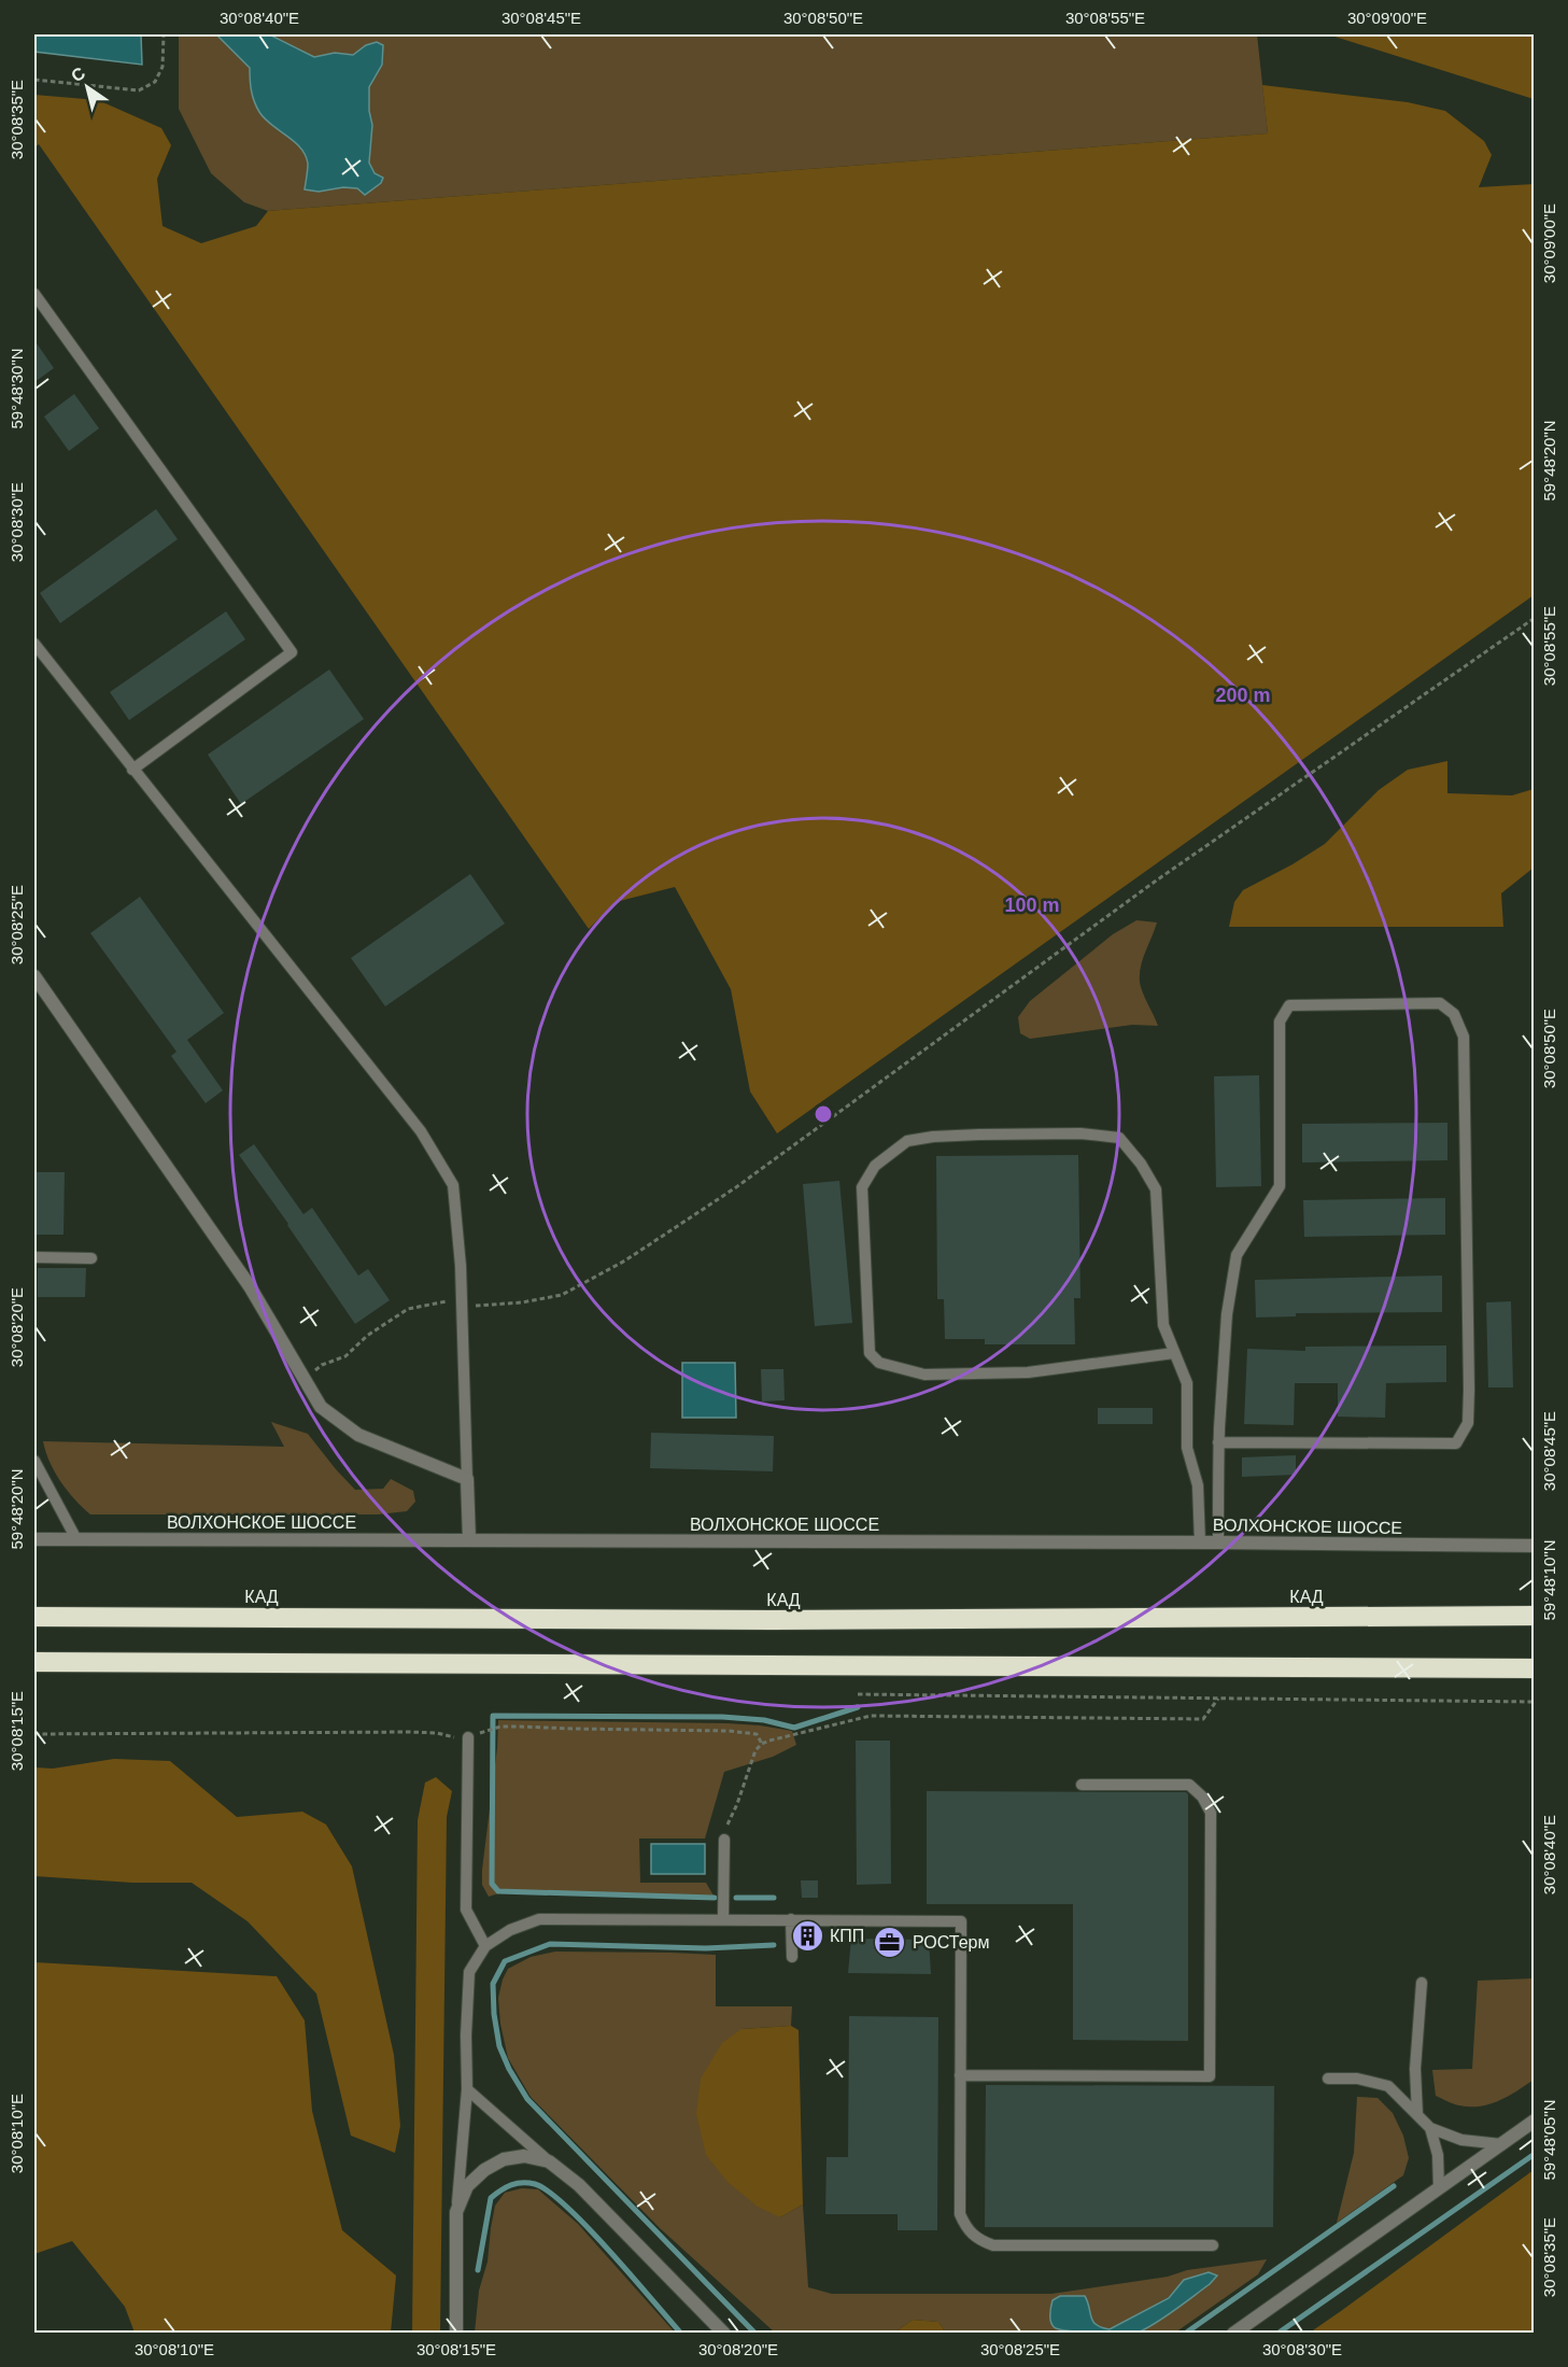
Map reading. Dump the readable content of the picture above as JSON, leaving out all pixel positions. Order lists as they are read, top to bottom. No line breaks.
{"streets":{"highway":["КАД"],"street":["ВОЛХОНСКОЕ ШОССЕ"]},"places":{"building":["КПП"],"office":["РОСТерм"]},"north":"top left","coordinates":["30°08'40\"E","30°08'45\"E","30°08'50\"E","30°08'55\"E","30°09'00\"E","30°08'35\"E","59°48'30\"N","59°48'20\"N","30°08'30\"E","30°08'25\"E","30°08'20\"E","59°48'10\"N","30°08'15\"E","30°08'10\"E","59°48'05\"N"],"rings":["200 m","100 m"]}
